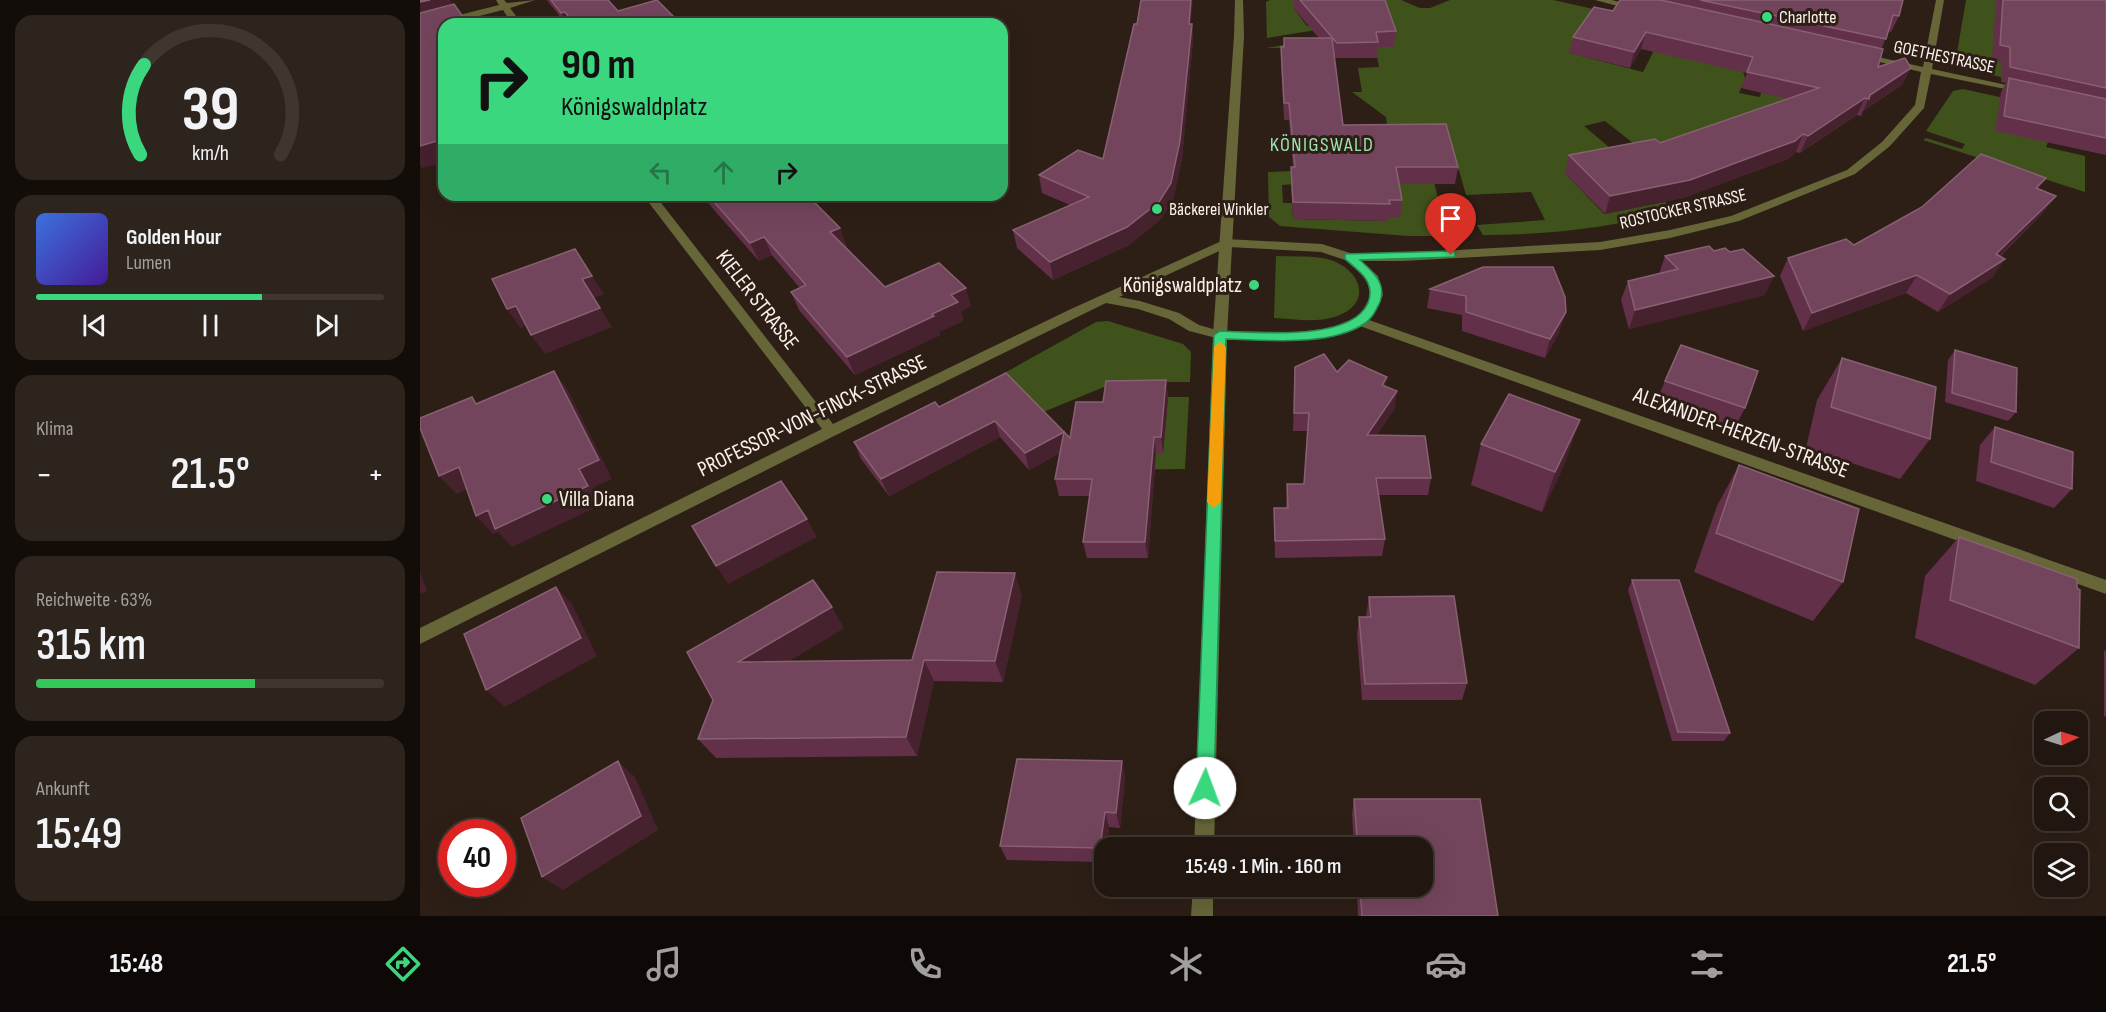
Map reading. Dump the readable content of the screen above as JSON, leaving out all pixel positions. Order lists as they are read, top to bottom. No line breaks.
{"streets":{"street":["GOETHESTRASSE","ROSTOCKER STRASSE","KIELER STRASSE","PROFESSOR-VON-FINCK-STRASSE","ALEXANDER-HERZEN-STRASSE"]},"crossings":[["GOETHESTRASSE","ROSTOCKER STRASSE"],["KIELER STRASSE","PROFESSOR-VON-FINCK-STRASSE"]],"districts":["KÖNIGSWALD"],"places":["Charlotte","Bäckerei Winkler","Königswaldplatz","Villa Diana"],"north":"right","page":{"turn":["90 m","Königswaldplatz"],"song":["Golden Hour","Lumen"],"tile":["Klima",["Reichweite · 63%","315 km"],["Ankunft","15:49"]],"heat":["−","21.5°","+"],"limit":"40","trip":"15:49 · 1 Min. · 160 m","tabs":["15:48","21.5°"],"gauge":["39","km/h"]}}
